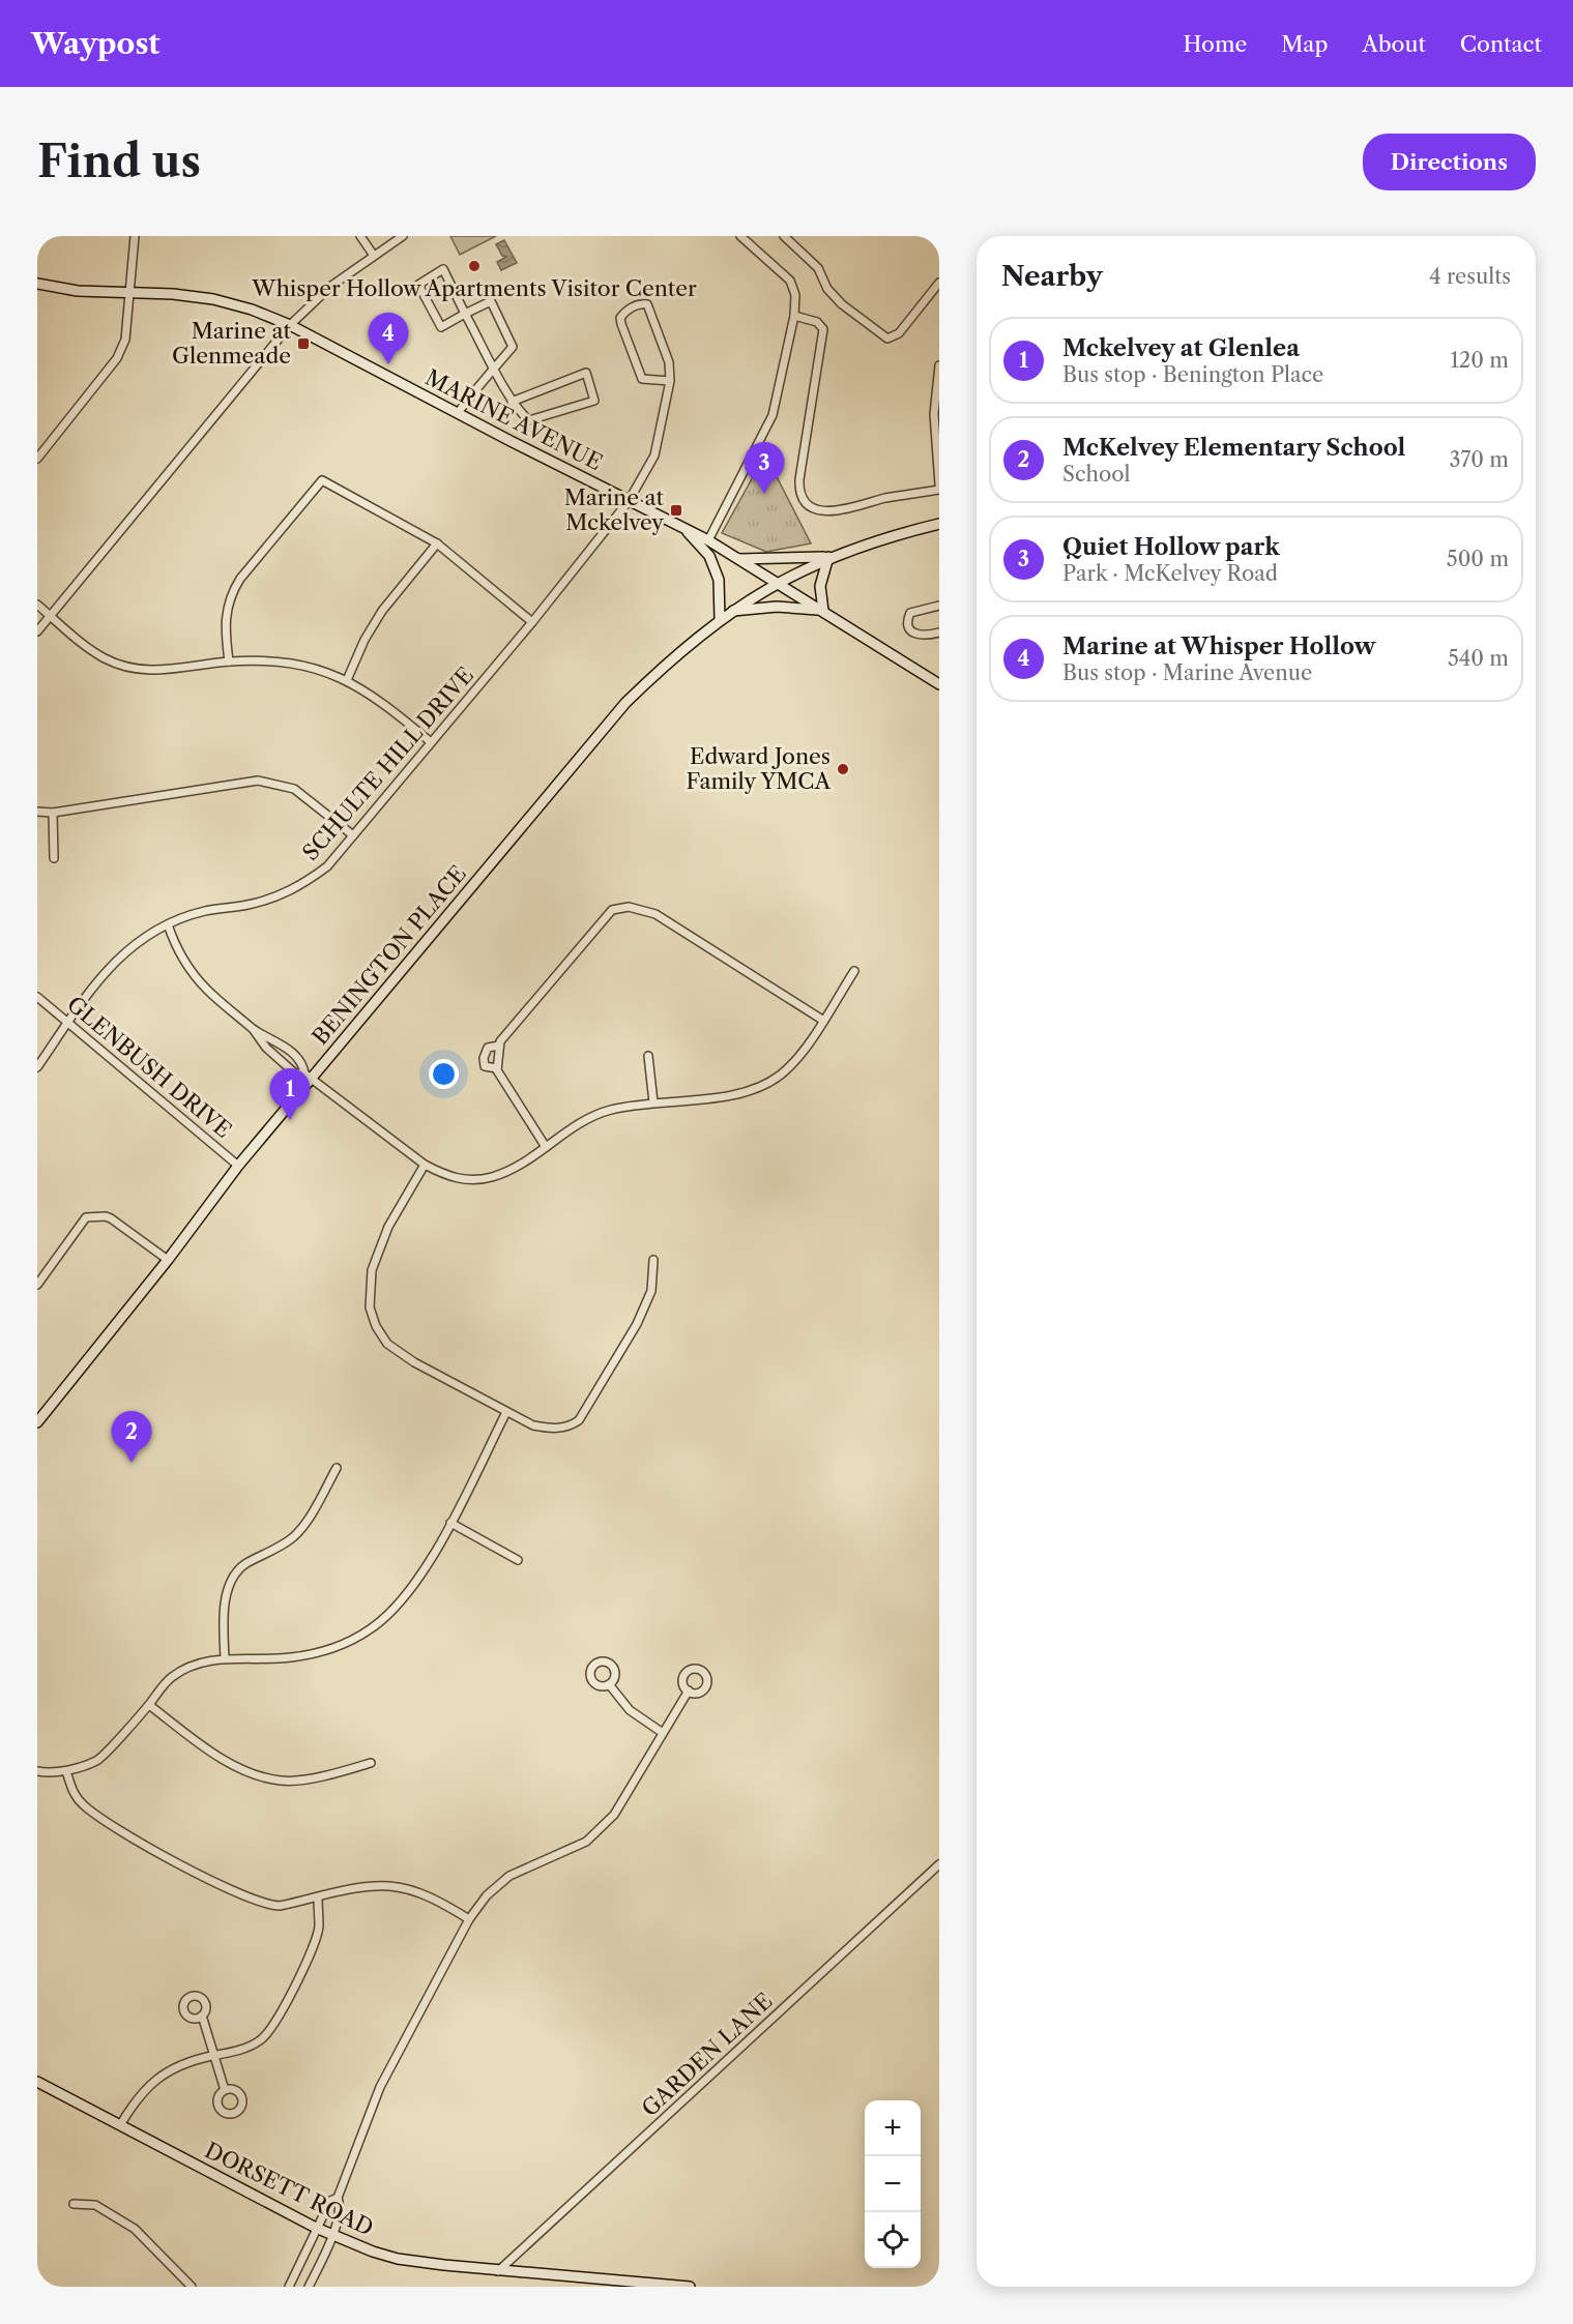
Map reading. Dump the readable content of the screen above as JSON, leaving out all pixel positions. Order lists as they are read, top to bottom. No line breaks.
{"streets":{"main road":["MARINE AVENUE","BENINGTON PLACE","DORSETT ROAD"],"street":["SCHULTE HILL DRIVE","GLENBUSH DRIVE","GARDEN LANE"]},"crossings":[["MARINE AVENUE","SCHULTE HILL DRIVE"],["MARINE AVENUE","BENINGTON PLACE"],["SCHULTE HILL DRIVE","GLENBUSH DRIVE"],["BENINGTON PLACE","GLENBUSH DRIVE"],["GARDEN LANE","DORSETT ROAD"]],"places":{"other":["Whisper Hollow Apartments Visitor Center","Edward Jones Family YMCA"],"transit":["Marine at Glenmeade","Marine at Mckelvey"]},"page":{"header":"Waypost","nav":["Home","Map","About","Contact"],"buttons":"Directions","title":"Find us","heading":["Nearby","4 results"],"pins":["4","3","1","2"],"list":[{"mark":"1","name":"Mckelvey at Glenlea","note":"Bus stop · Benington Place","value":"120 m"},{"mark":"2","name":"McKelvey Elementary School","note":"School","value":"370 m"},{"mark":"3","name":"Quiet Hollow park","note":"Park · McKelvey Road","value":"500 m"},{"mark":"4","name":"Marine at Whisper Hollow","note":"Bus stop · Marine Avenue","value":"540 m"}],"map_buttons":["+","−"]}}
